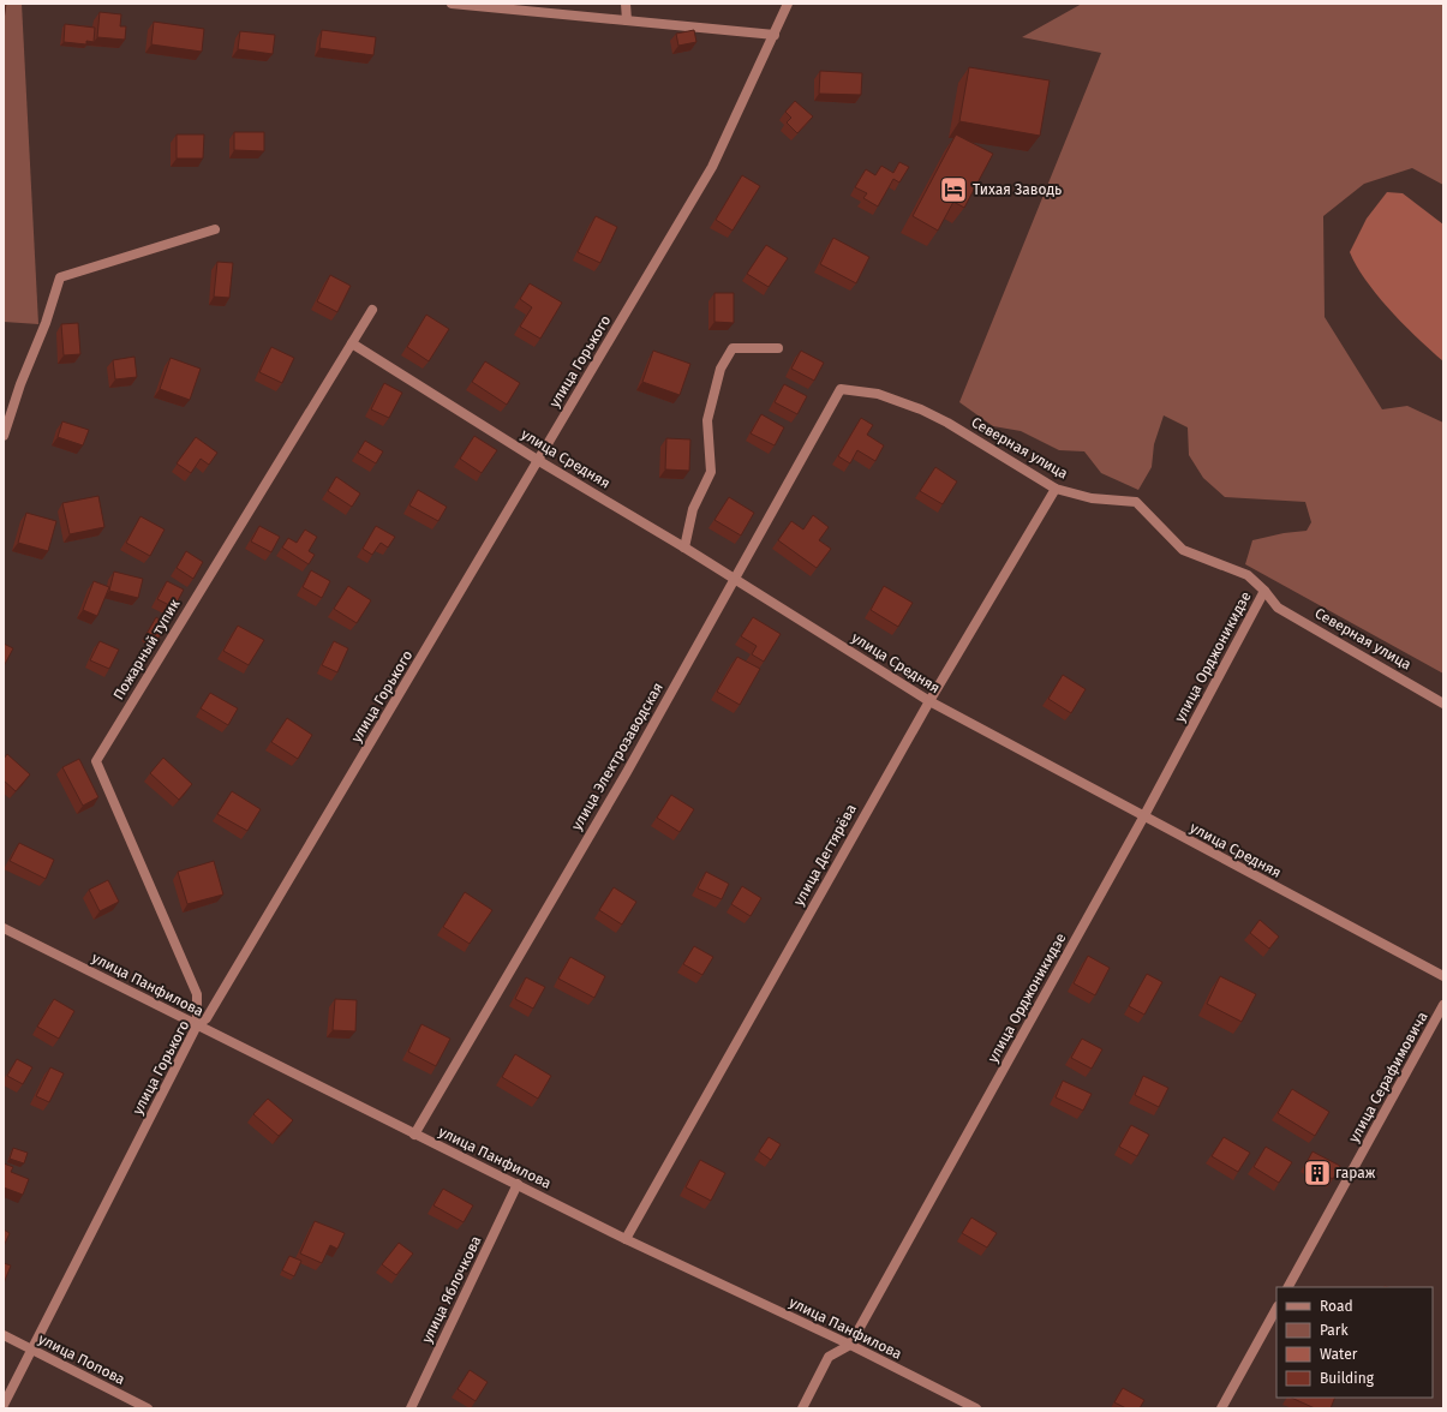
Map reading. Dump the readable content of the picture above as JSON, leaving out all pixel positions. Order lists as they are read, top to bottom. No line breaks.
{"streets":{"street":["улица Горького","Северная улица","улица Средняя","Пожарный тупик","улица Орджоникидзе","улица Электрозаводская","улица Дегтярёва","улица Панфилова","улица Серафимовича","улица Яблочкова","улица Попова"]},"crossings":[["улица Горького","улица Средняя"],["улица Горького","Пожарный тупик"],["улица Горького","улица Панфилова"],["улица Горького","улица Попова"],["Северная улица","улица Орджоникидзе"],["Северная улица","улица Электрозаводская"],["Северная улица","улица Дегтярёва"],["улица Средняя","Пожарный тупик"],["улица Средняя","улица Орджоникидзе"],["улица Средняя","улица Электрозаводская"],["улица Средняя","улица Дегтярёва"],["Пожарный тупик","улица Панфилова"],["улица Орджоникидзе","улица Панфилова"],["улица Электрозаводская","улица Панфилова"],["улица Дегтярёва","улица Панфилова"],["улица Панфилова","улица Яблочкова"]],"places":{"hotel":["Тихая Заводь"],"building":["гараж"]},"legend":["Road","Park","Water","Building"]}
